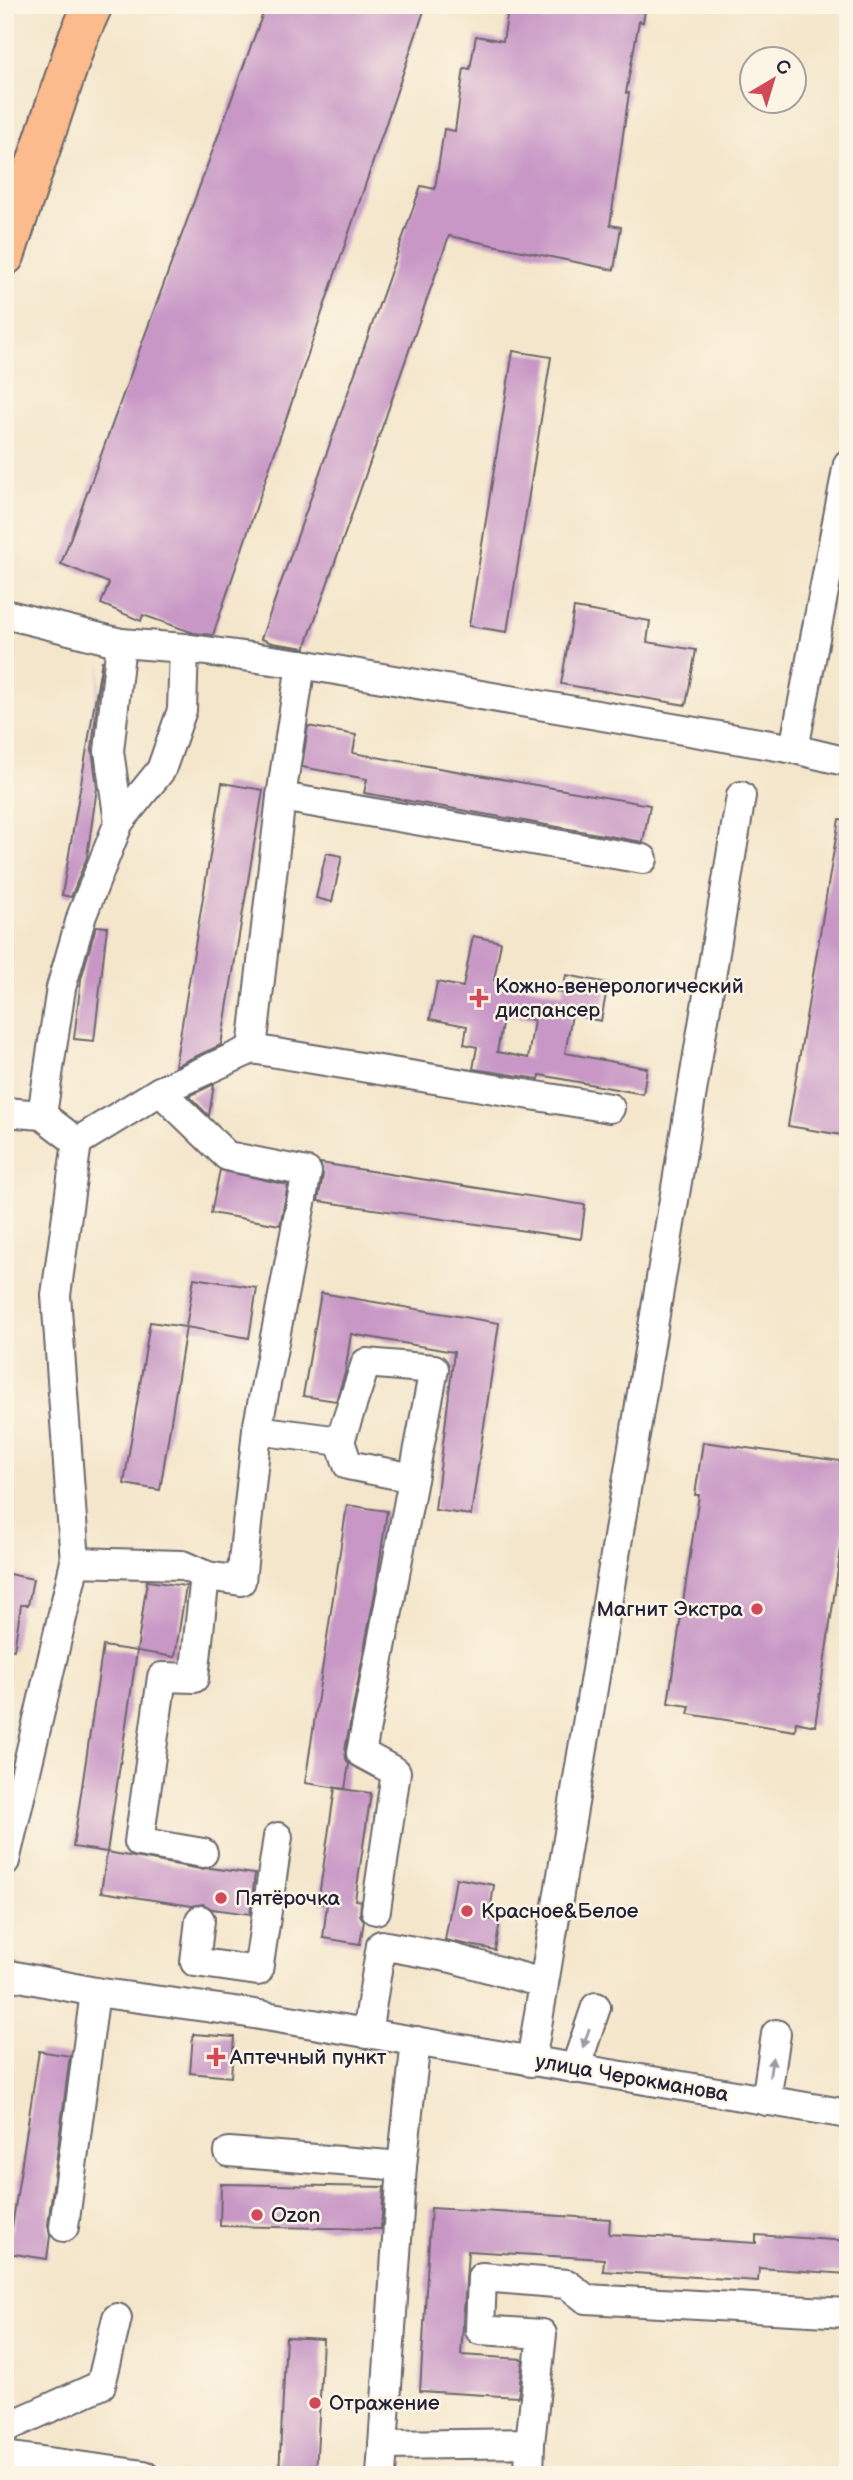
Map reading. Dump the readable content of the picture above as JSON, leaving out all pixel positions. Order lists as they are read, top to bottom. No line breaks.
{"streets":{"street":["улица Черокманова"]},"places":{"health":["Кожно-венерологический диспансер","Аптечный пункт"],"other":["Магнит Экстра","Пятёрочка","Красное&Белое","Ozon","Отражение"]},"north":"top right"}
